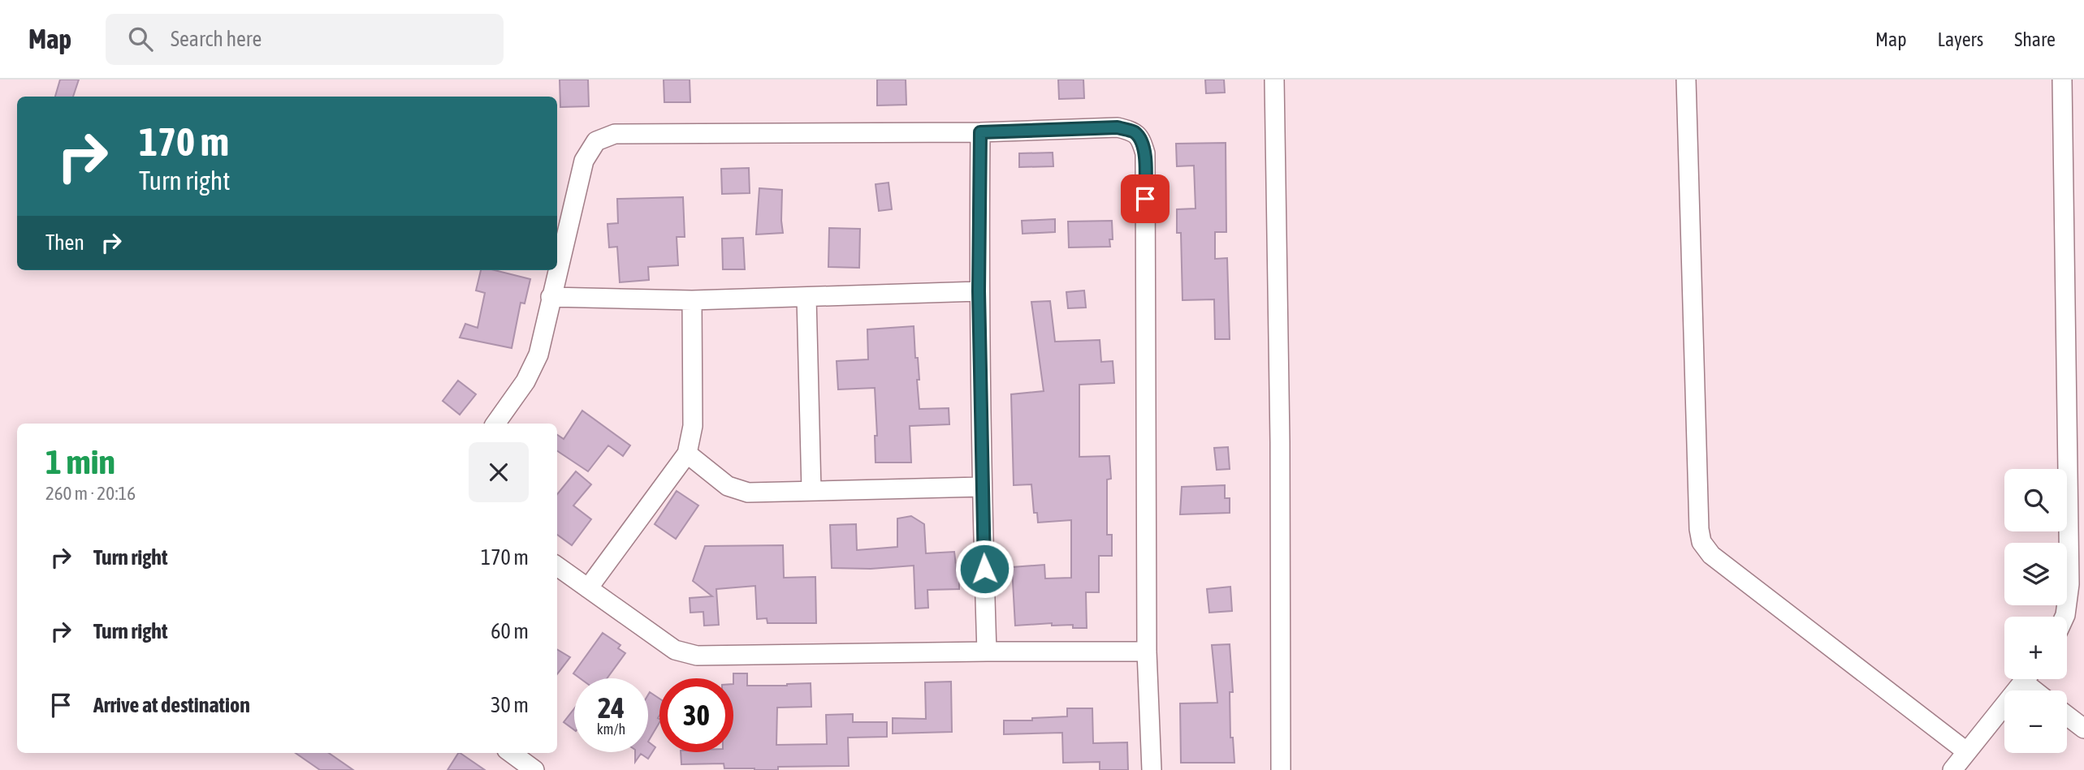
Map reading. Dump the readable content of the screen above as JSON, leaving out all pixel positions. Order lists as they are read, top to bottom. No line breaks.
{"page":{"header":"Map","search":"Search here","nav":["Map","Layers","Share"],"turn":["170 m","Turn right"],"then":"Then","heading":["1 min","260 m · 20:16"],"map_buttons":["+","−"],"list":[{"name":"Turn right","value":"170 m"},{"name":"Turn right","value":"60 m"},{"name":"Arrive at destination","value":"30 m"}],"speed":"24 km/h","limit":"30"}}
